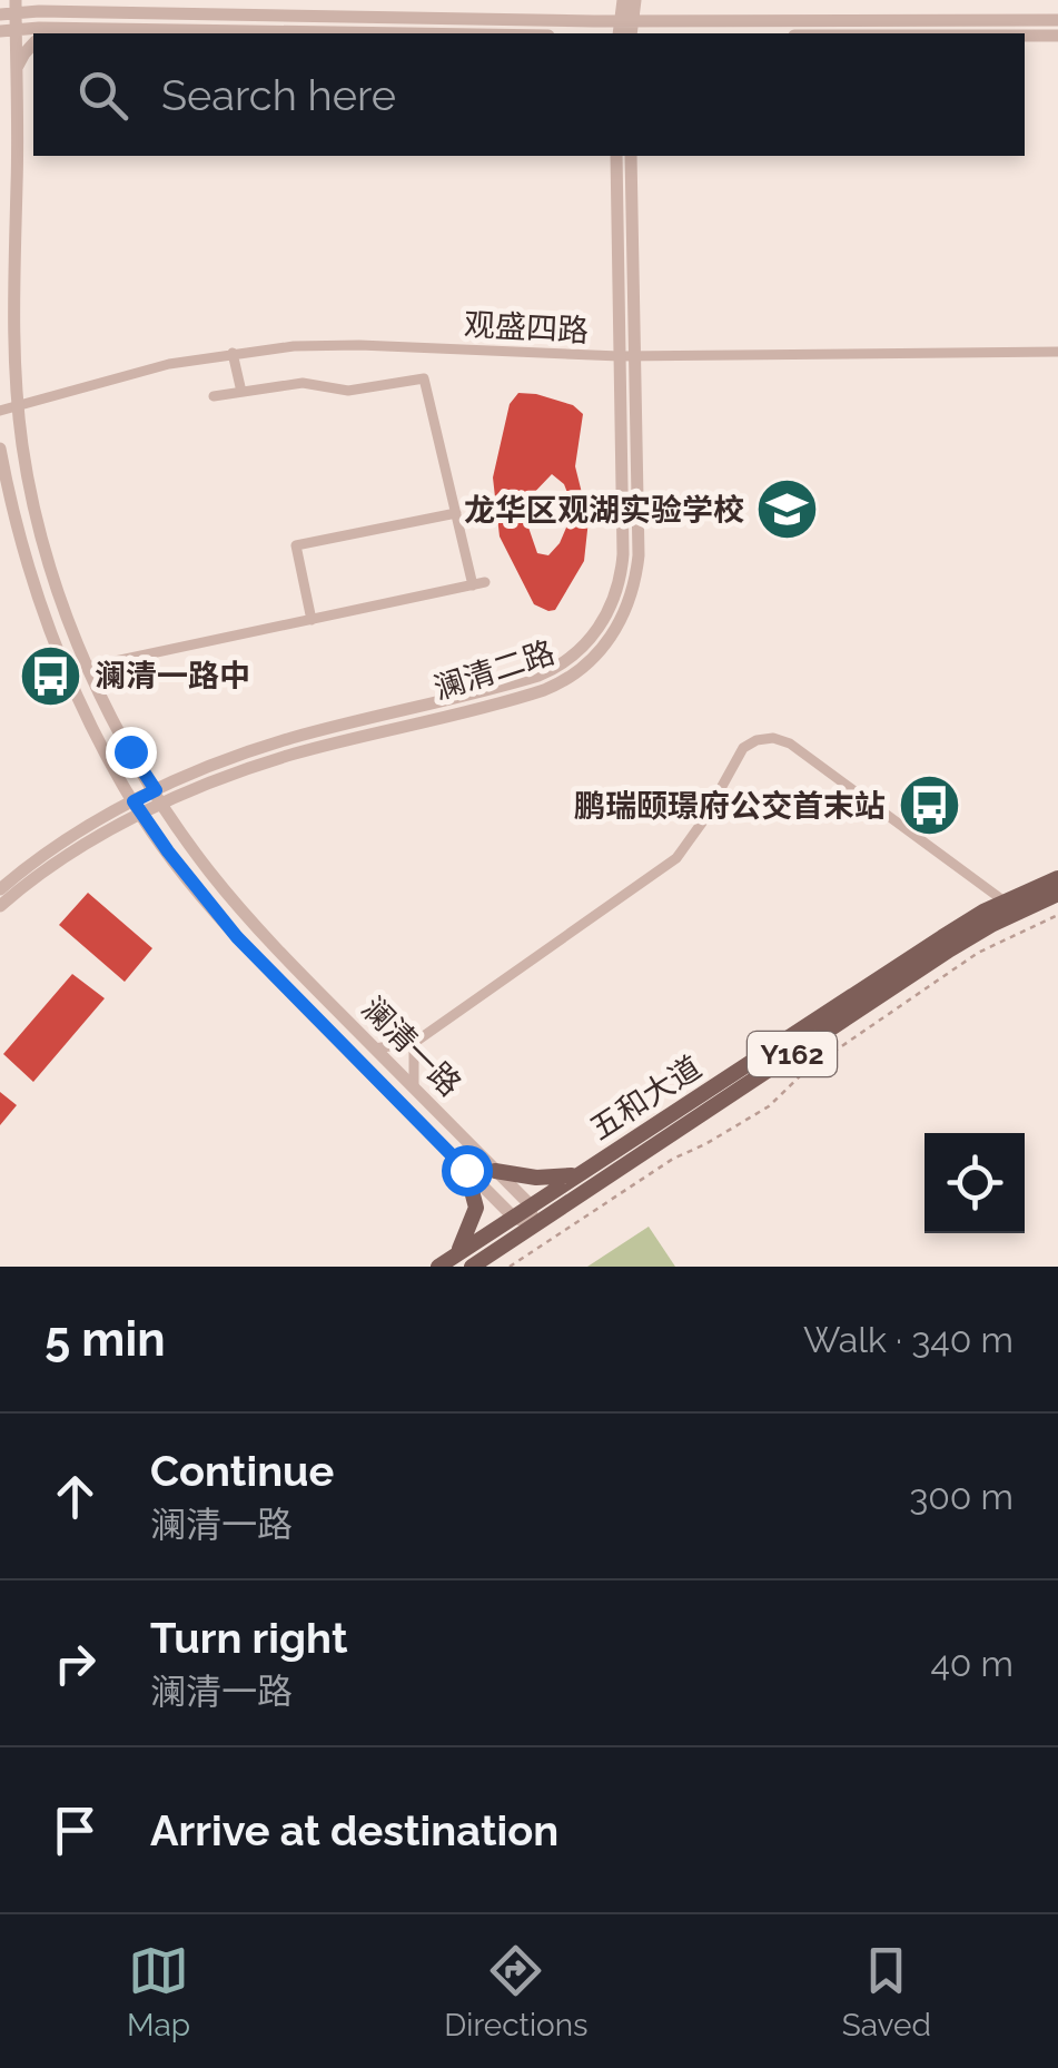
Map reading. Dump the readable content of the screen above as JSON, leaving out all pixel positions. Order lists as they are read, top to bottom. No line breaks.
{"streets":{"main road":["Y162","五和大道"],"street":["观盛四路","澜清二路","澜清一路"]},"crossings":[["观盛四路","澜清二路"],["观盛四路","澜清一路"],["澜清二路","澜清一路"],["澜清一路","五和大道"]],"places":{"school or university":["龙华区观湖实验学校"],"bus stop":["澜清一路中","鹏瑞颐璟府公交首末站"]},"page":{"search":"Search here","heading":["5 min","Walk · 340 m"],"list":[["Continue","澜清一路","300 m"],["Turn right","澜清一路","40 m"],"Arrive at destination"],"nav":["Map","Directions","Saved"]}}
